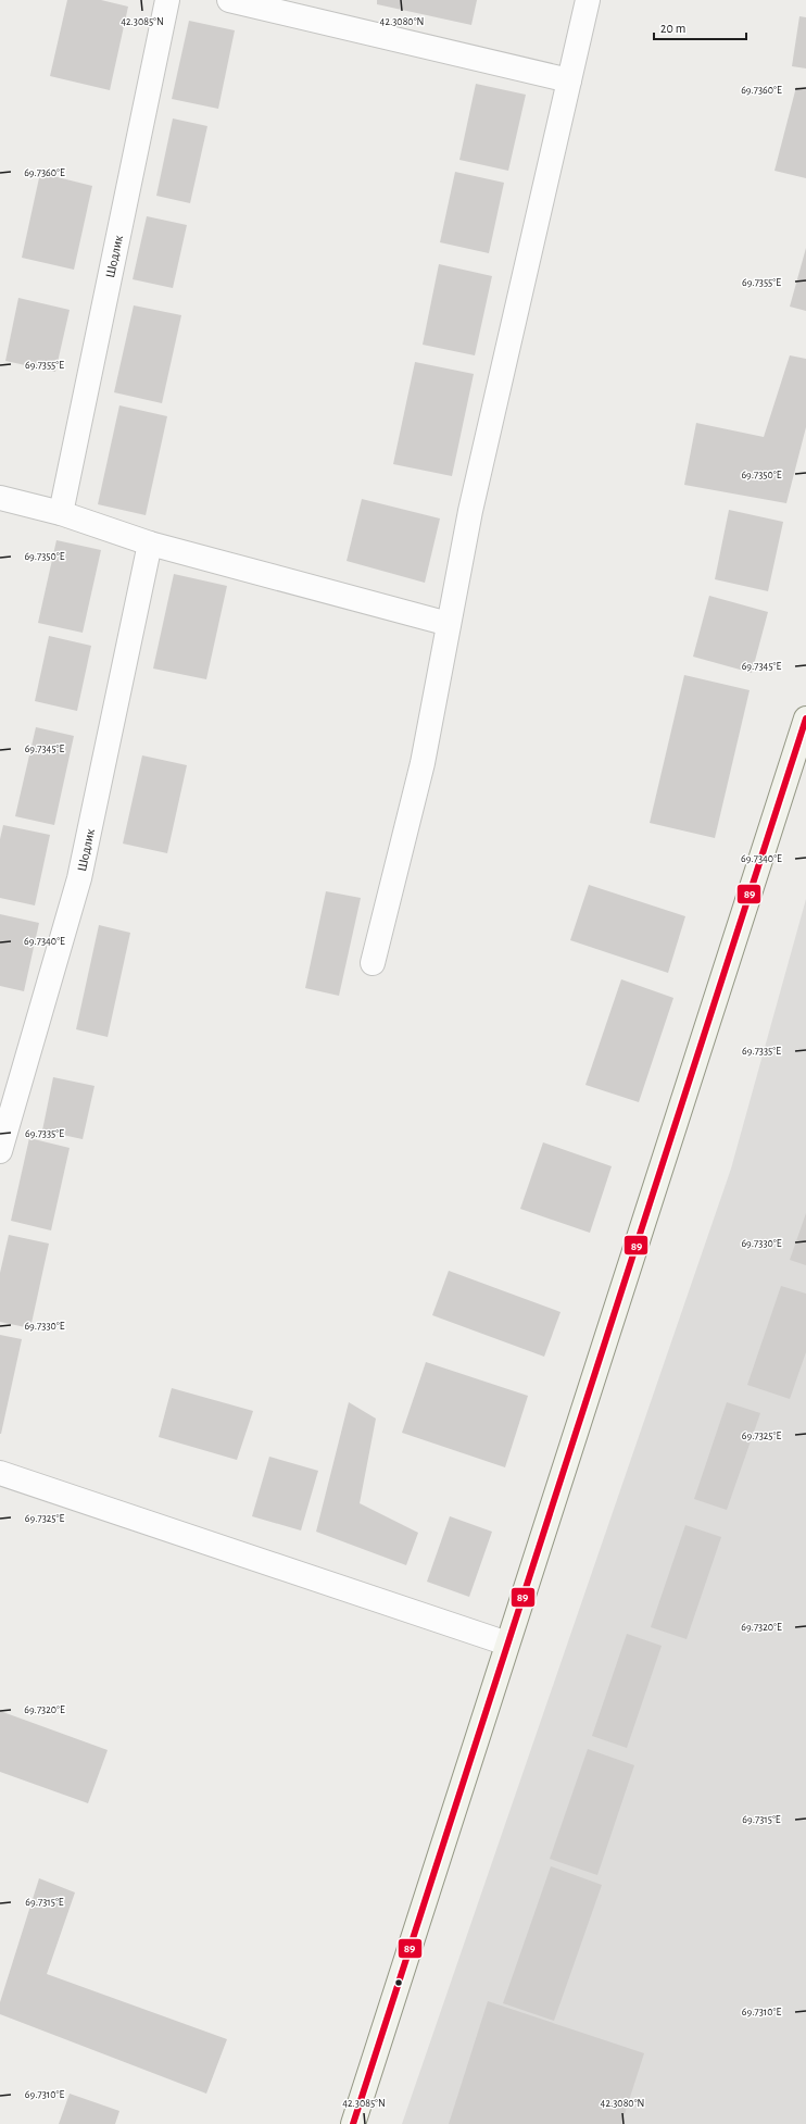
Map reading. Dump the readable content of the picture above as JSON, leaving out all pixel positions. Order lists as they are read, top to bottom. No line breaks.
{"streets":{"street":["Шодлик"]},"lines":["transit line 89"],"scale_bar":"20 m","coordinates":["42.3085°N","42.3080°N","69.7360°E","69.7355°E","69.7350°E","69.7345°E","69.7340°E","69.7335°E","69.7330°E","69.7325°E","69.7320°E","69.7315°E","69.7310°E"]}
